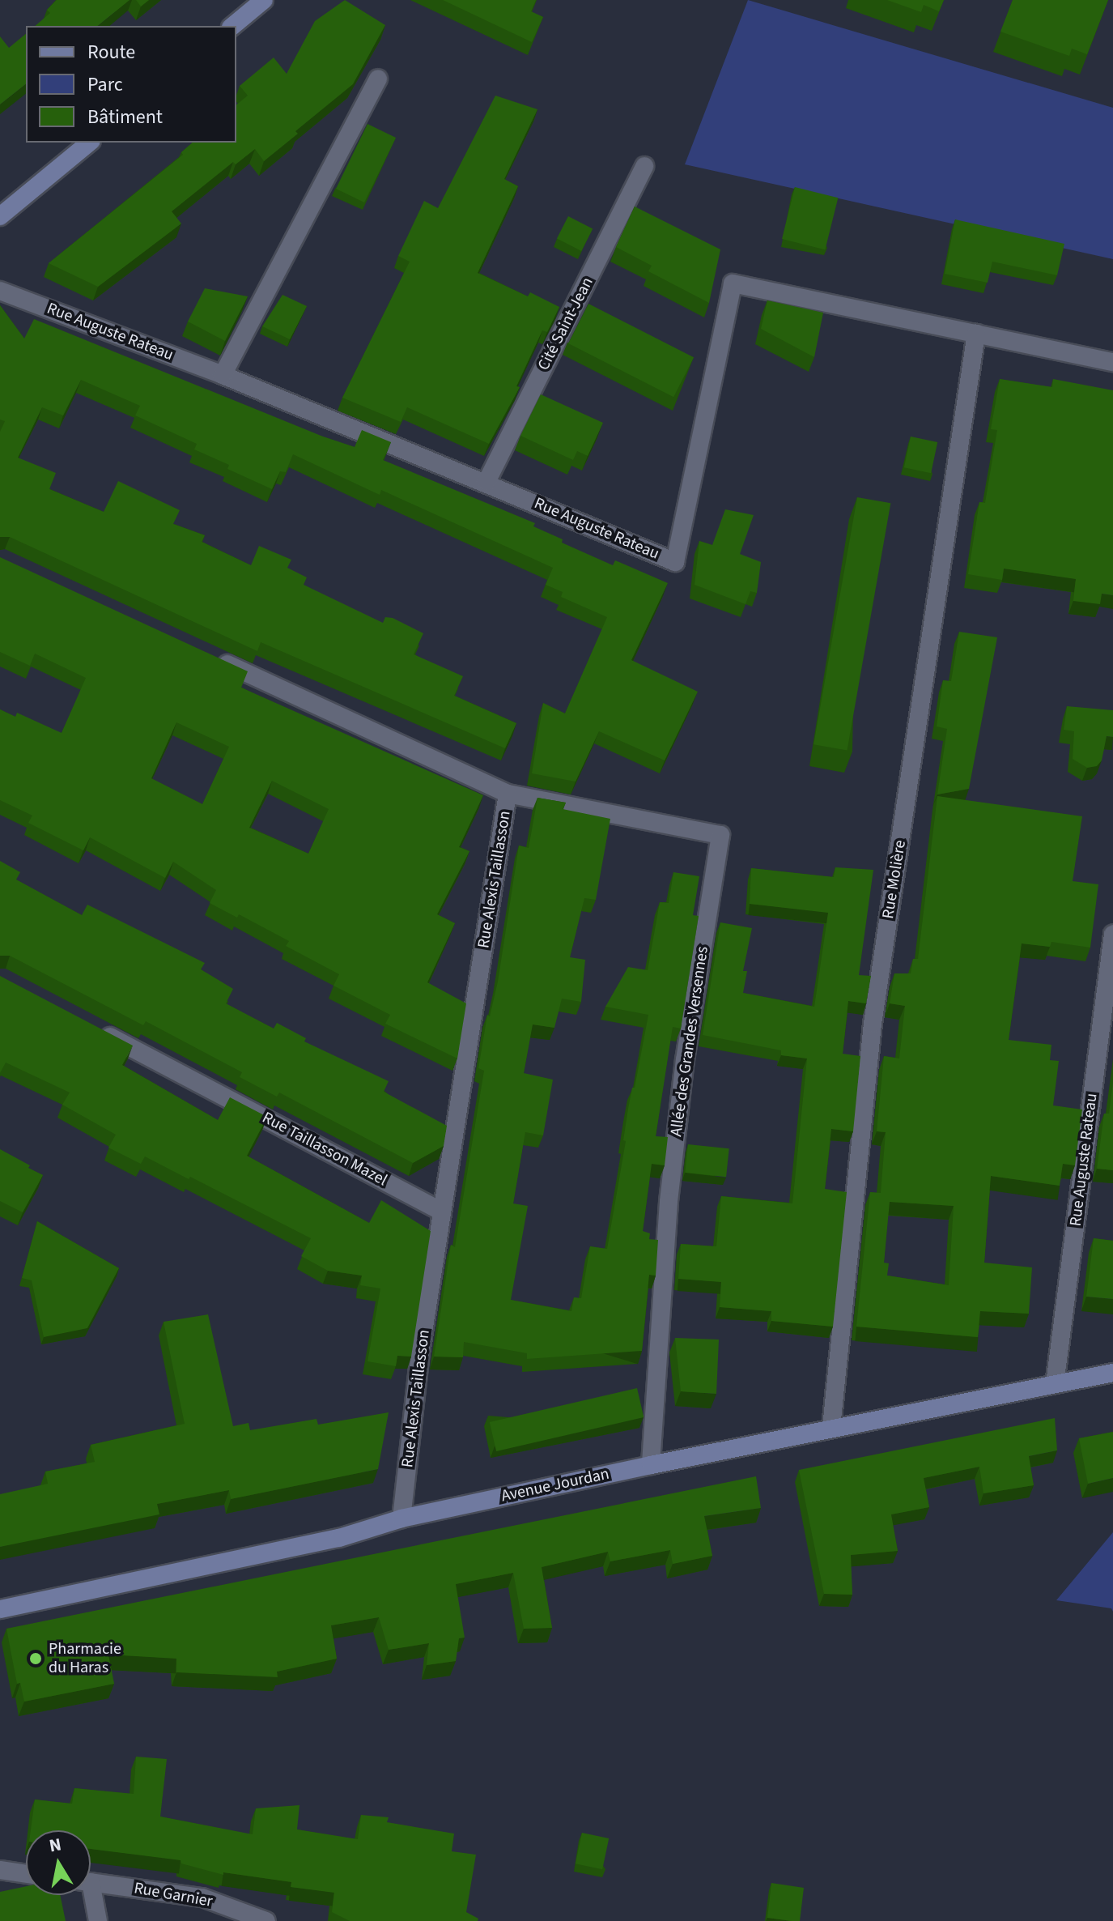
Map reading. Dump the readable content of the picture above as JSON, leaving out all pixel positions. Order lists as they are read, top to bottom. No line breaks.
{"streets":{"main road":["Avenue Jourdan"],"street":["Cité Saint-Jean","Rue Auguste Rateau","Rue Alexis Taillasson","Rue Molière","Allée des Grandes Versennes","Rue Taillasson Mazel","Rue Garnier"]},"crossings":[["Cité Saint-Jean","Rue Auguste Rateau"],["Rue Auguste Rateau","Rue Molière"],["Rue Auguste Rateau","Avenue Jourdan"],["Rue Alexis Taillasson","Allée des Grandes Versennes"],["Rue Alexis Taillasson","Rue Taillasson Mazel"],["Rue Alexis Taillasson","Avenue Jourdan"],["Rue Molière","Avenue Jourdan"],["Allée des Grandes Versennes","Avenue Jourdan"]],"places":["Pharmacie du Haras"],"legend":["Route","Parc","Bâtiment"],"north":"top"}
